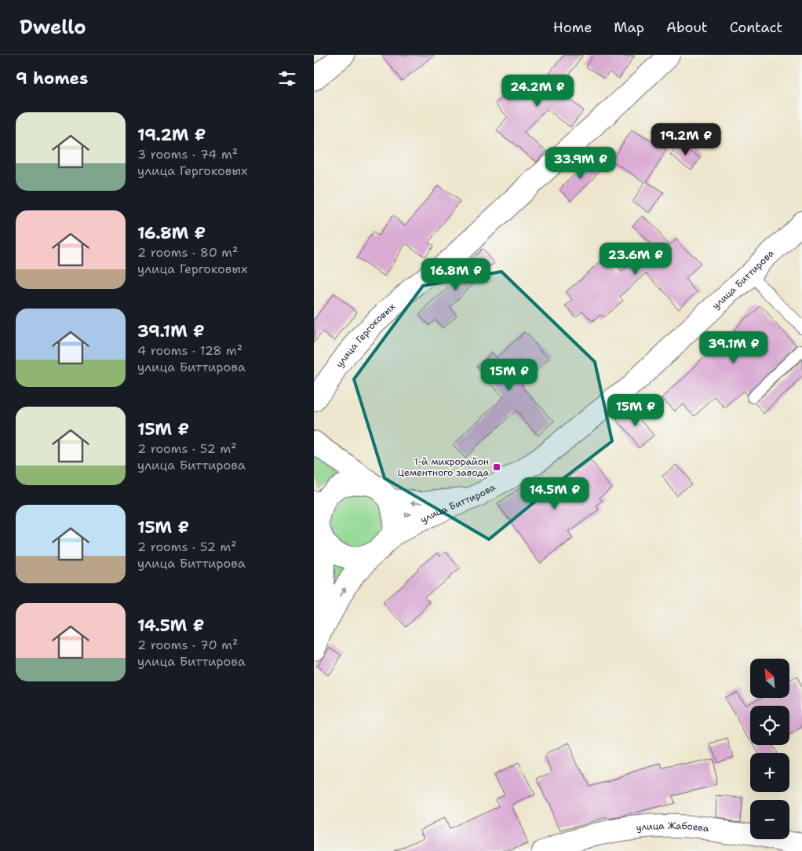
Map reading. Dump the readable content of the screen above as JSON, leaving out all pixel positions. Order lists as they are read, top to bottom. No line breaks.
{"streets":{"street":["улица Биттирова","улица Гергоковых","улица Жабоева"]},"places":{"transit":["1-й микрорайон Цементного завода"]},"north":"top left","page":{"header":"Dwello","nav":["Home","Map","About","Contact"],"heading":"9 homes","price":["24.2M ₽","19.2M ₽","33.9M ₽","23.6M ₽","16.8M ₽","39.1M ₽","15M ₽","15M ₽","14.5M ₽"],"list":[{"name":"19.2M ₽","note":"3 rooms · 74 m² · улица Гергоковых"},{"name":"16.8M ₽","note":"2 rooms · 80 m² · улица Гергоковых"},{"name":"39.1M ₽","note":"4 rooms · 128 m² · улица Биттирова"},{"name":"15M ₽","note":"2 rooms · 52 m² · улица Биттирова"},{"name":"15M ₽","note":"2 rooms · 52 m² · улица Биттирова"},{"name":"14.5M ₽","note":"2 rooms · 70 m² · улица Биттирова"}],"map_buttons":["+","−"]}}
